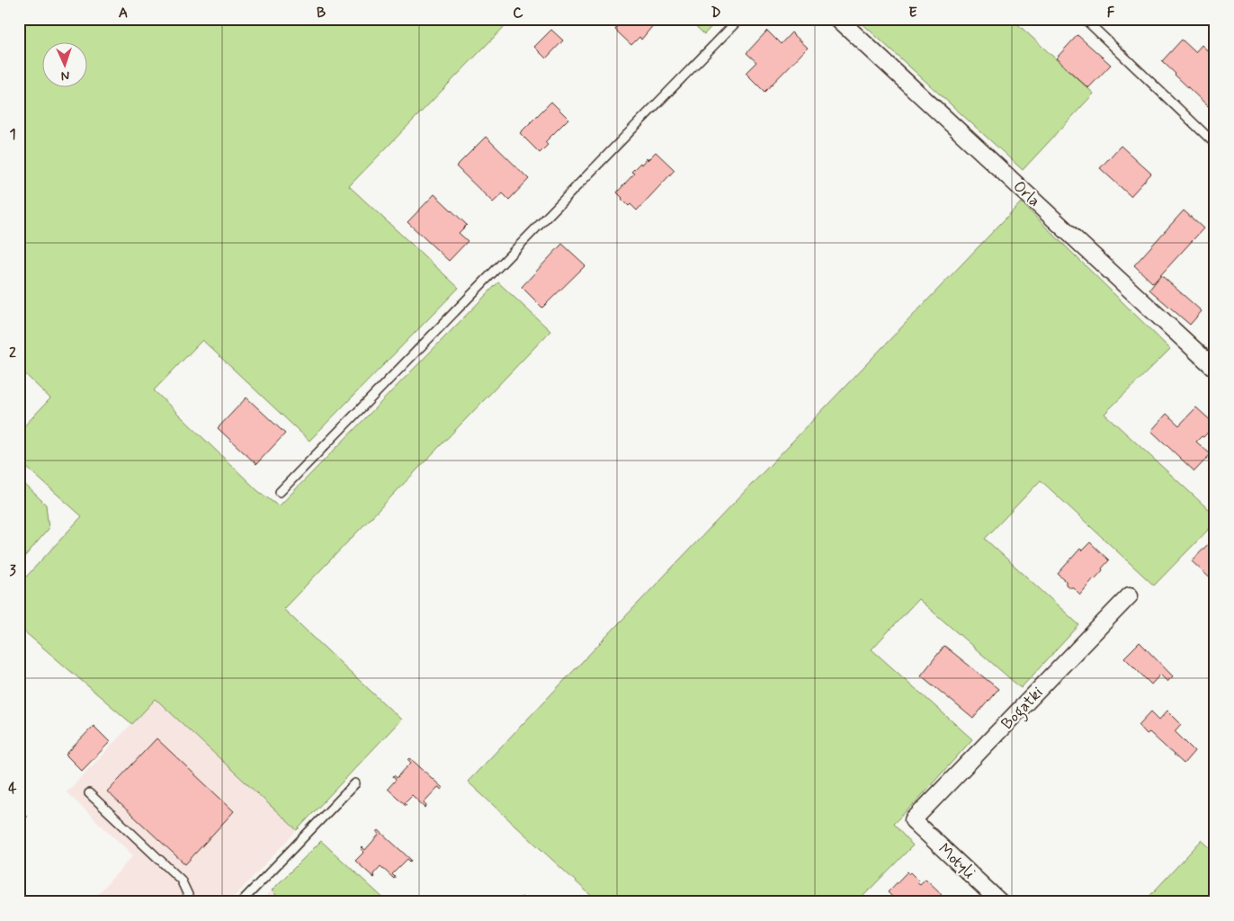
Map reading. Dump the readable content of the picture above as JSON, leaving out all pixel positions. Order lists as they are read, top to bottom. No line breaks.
{"streets":{"street":["Orla","Bogatki","Motyli"]},"crossings":[["Bogatki","Motyli"]],"north":"bottom","grid":{"columns":["A","B","C","D","E","F"],"rows":["1","2","3","4"]}}
